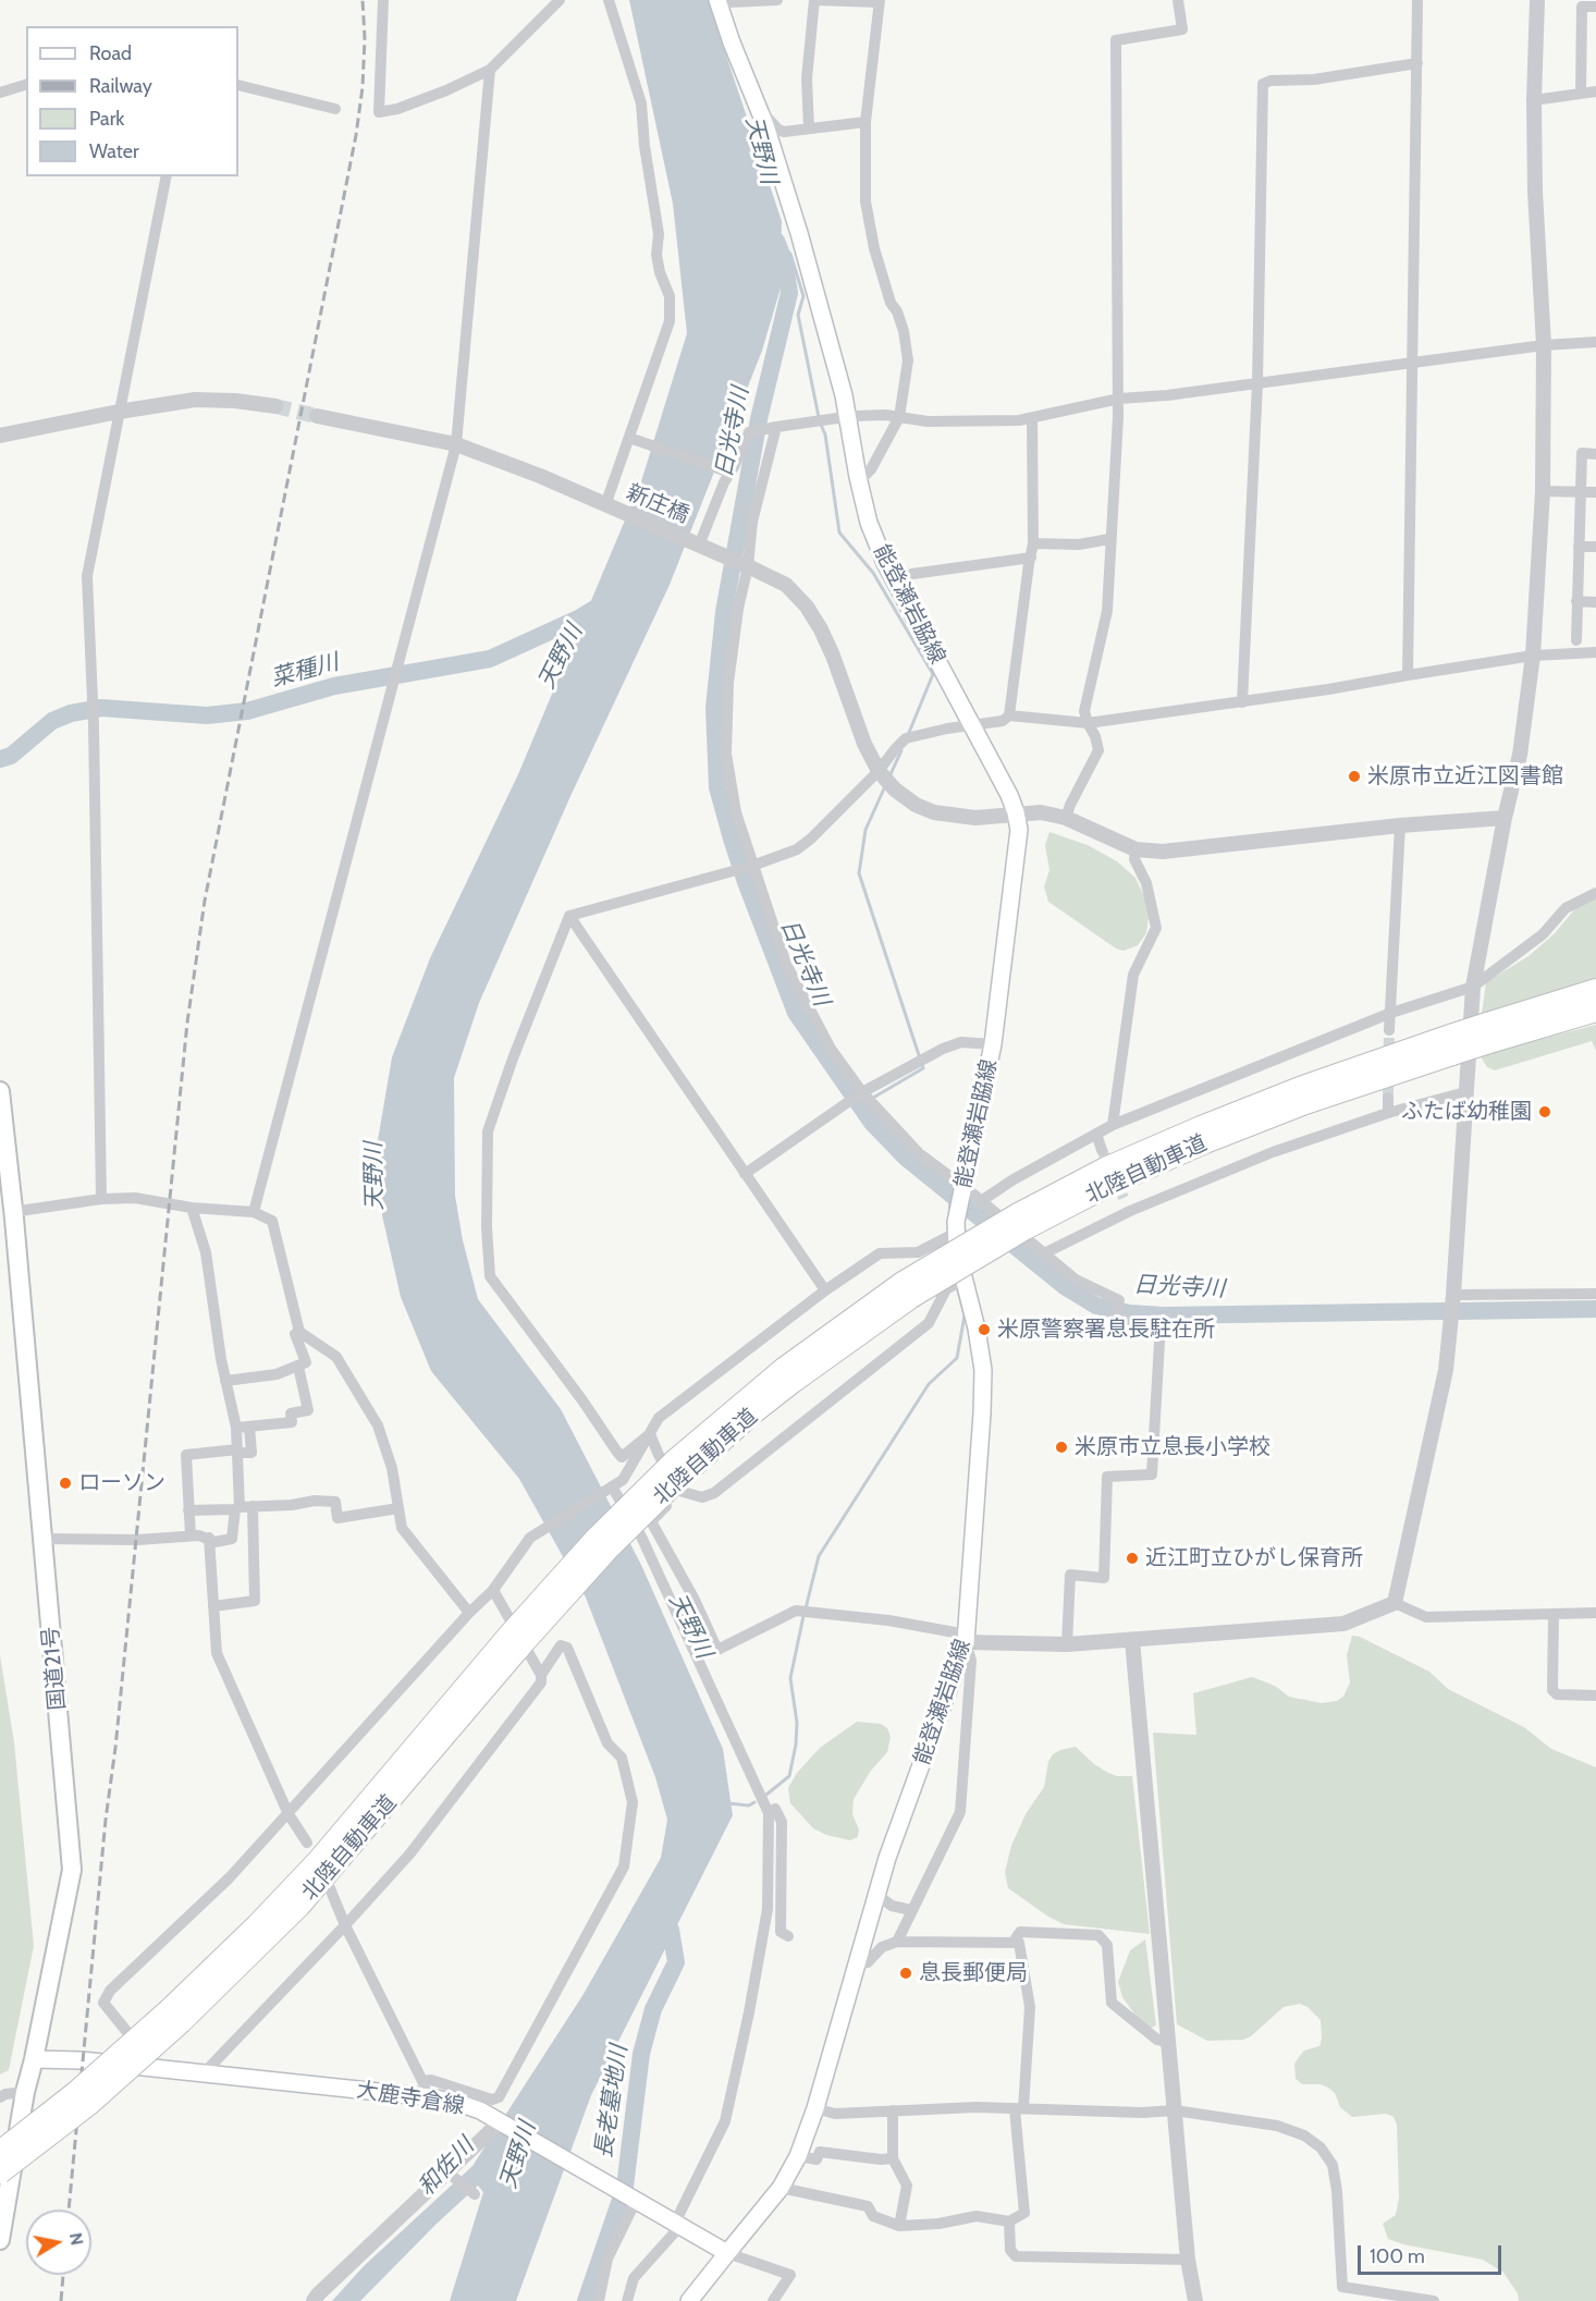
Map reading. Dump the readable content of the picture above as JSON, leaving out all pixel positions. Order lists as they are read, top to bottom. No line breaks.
{"streets":{"highway":["北陸自動車道","国道21号"],"main road":["能登瀬岩脇線","大鹿寺倉線"],"street":["新庄橋"]},"crossings":[["新庄橋","能登瀬岩脇線"],["能登瀬岩脇線","大鹿寺倉線"],["北陸自動車道","大鹿寺倉線"],["国道21号","大鹿寺倉線"]],"water":["天野川","日光寺川","菜種川","長老墓地川","和佐川"],"places":["米原市立近江図書館","ふたば幼稚園","米原警察署息長駐在所","米原市立息長小学校","ローソン","近江町立ひがし保育所","息長郵便局"],"legend":["Road","Railway","Park","Water"],"scale_bar":"100 m","north":"right"}
